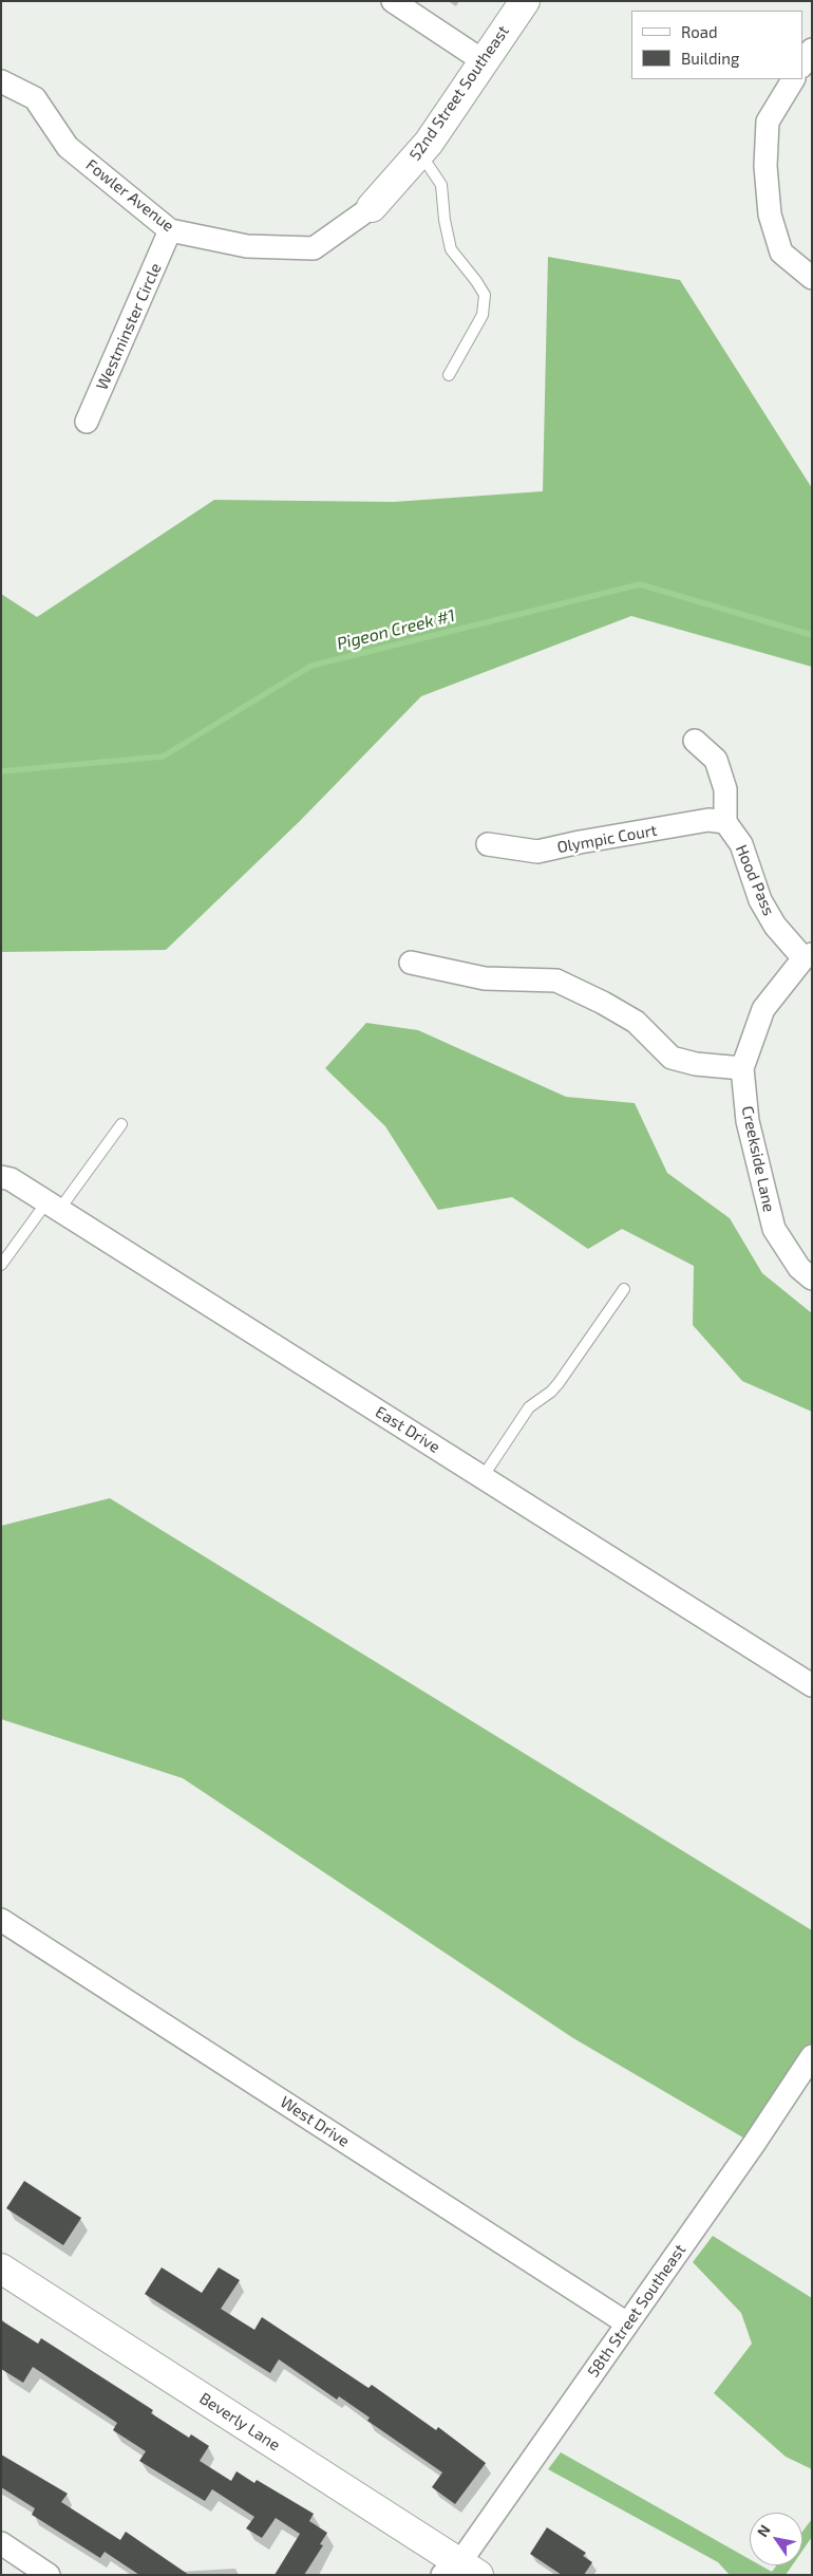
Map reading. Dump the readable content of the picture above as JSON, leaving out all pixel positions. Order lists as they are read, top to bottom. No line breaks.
{"streets":{"street":["52nd Street Southeast","Fowler Avenue","Westminster Circle","Olympic Court","Hood Pass","Creekside Lane","East Drive","West Drive","58th Street Southeast","Beverly Lane"]},"crossings":[["52nd Street Southeast","Fowler Avenue"],["Fowler Avenue","Westminster Circle"],["Olympic Court","Hood Pass"],["Hood Pass","Creekside Lane"],["West Drive","58th Street Southeast"],["58th Street Southeast","Beverly Lane"]],"water":["Pigeon Creek #1"],"legend":["Road","Building"],"north":"top left"}
